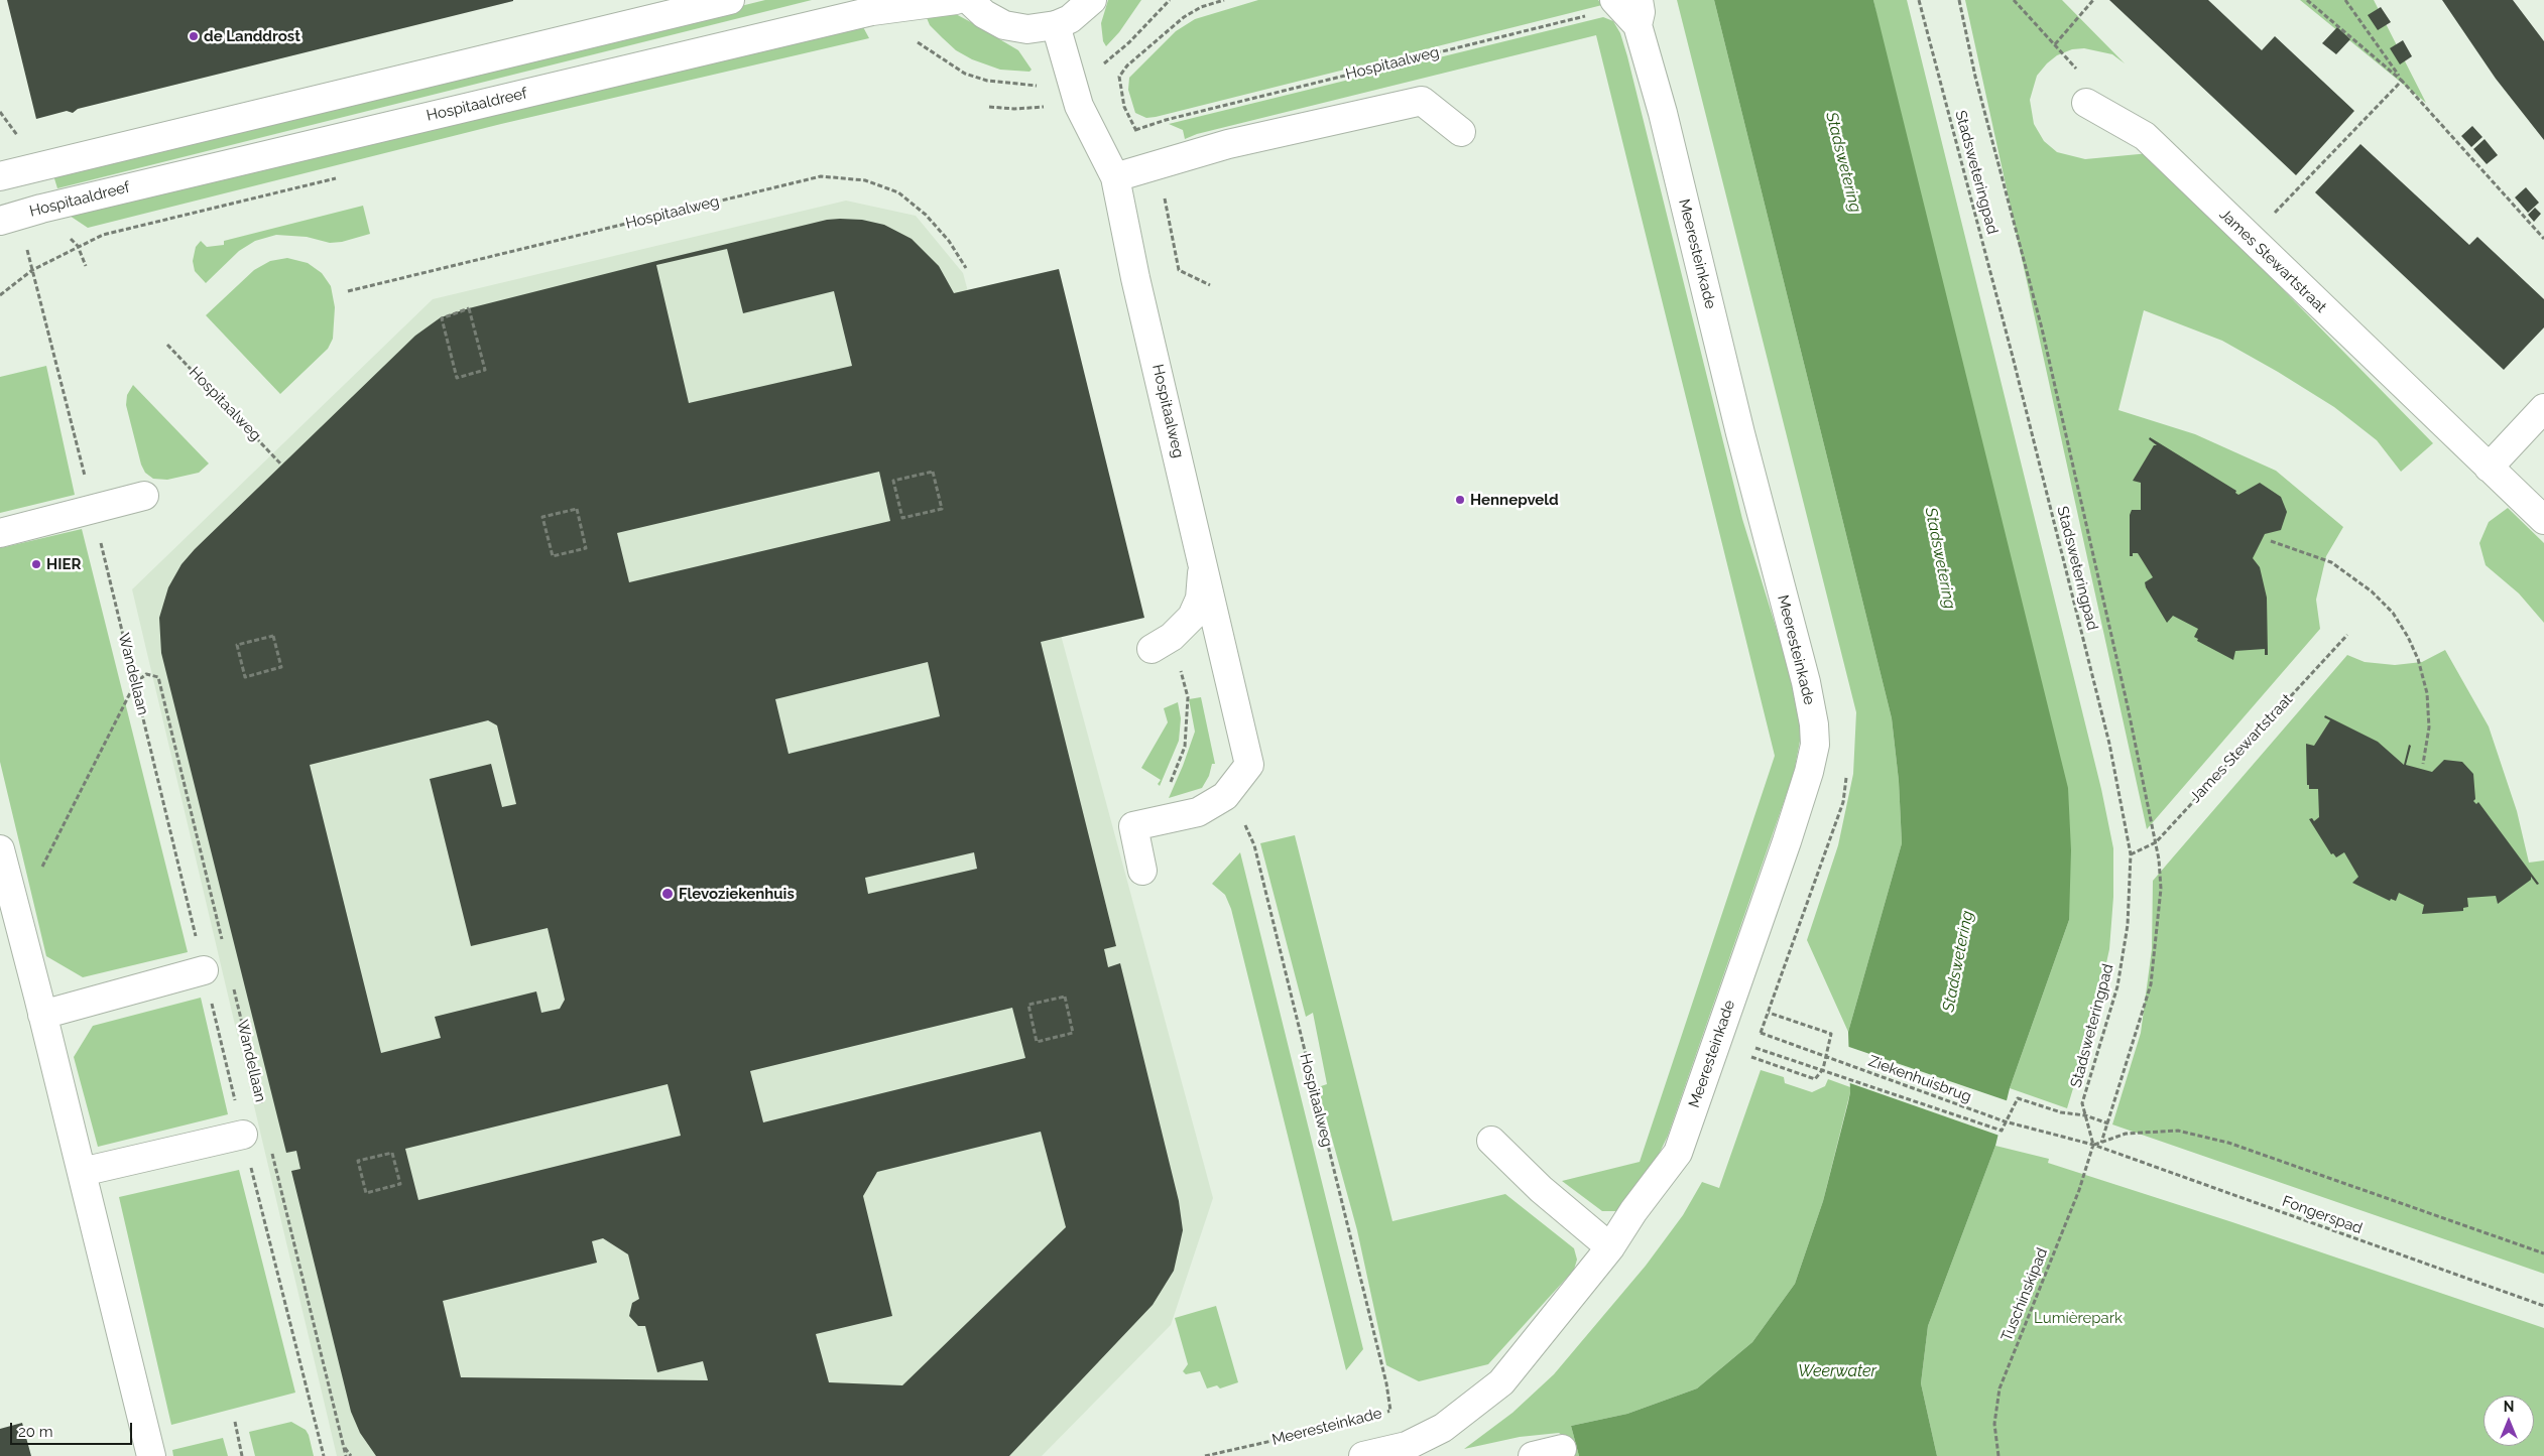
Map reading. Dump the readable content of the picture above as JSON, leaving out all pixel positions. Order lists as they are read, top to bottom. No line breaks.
{"streets":{"street":["Hospitaalweg","Hospitaaldreef","Meeresteinkade","James Stewartstraat"],"path":["Stadsweteringpad","Wandellaan","Ziekenhuisbrug","Fongerspad","Tuschinskipad"]},"crossings":[["Hospitaalweg","Meeresteinkade"],["Stadsweteringpad","James Stewartstraat"],["Stadsweteringpad","Fongerspad"],["Stadsweteringpad","Tuschinskipad"],["Ziekenhuisbrug","Fongerspad"],["Fongerspad","Tuschinskipad"]],"water":["Stadswetering","Weerwater"],"parks":["Lumièrepark"],"places":["de Landdrost","Hennepveld","HIER","Flevoziekenhuis"],"scale_bar":"20 m","north":"top"}
